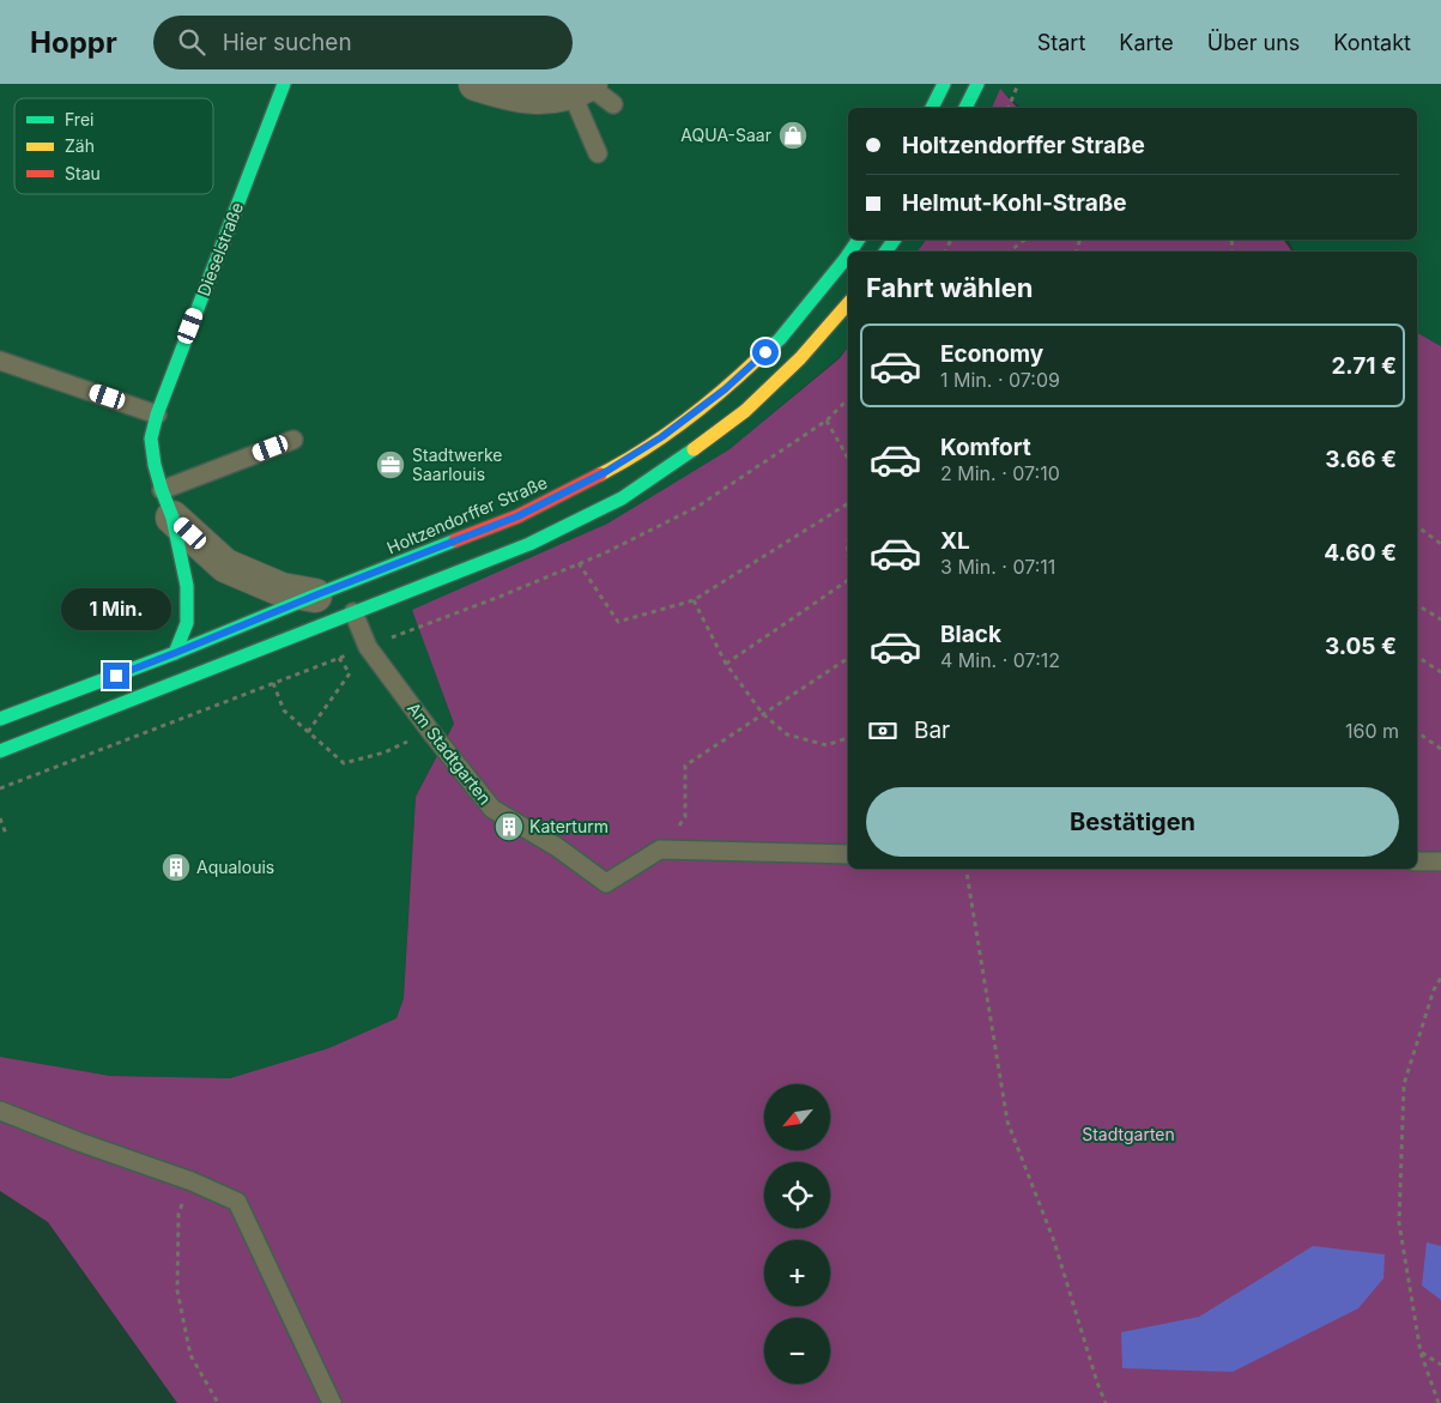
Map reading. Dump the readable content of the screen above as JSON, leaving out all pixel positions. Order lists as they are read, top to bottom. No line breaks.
{"streets":{"street":["Dieselstraße","Holtzendorffer Straße"],"lane":["Am Stadtgarten"]},"crossings":[["Dieselstraße","Holtzendorffer Straße"]],"parks":["Stadtgarten"],"places":{"shop":["AQUA-Saar"],"office":["Stadtwerke Saarlouis"],"building":["Katerturm","Aqualouis"]},"legend":["Frei","Zäh","Stau"],"north":"bottom left","page":{"header":"Hoppr","search":"Hier suchen","nav":["Start","Karte","Über uns","Kontakt"],"banner":["Holtzendorffer Straße","Helmut-Kohl-Straße"],"heading":"Fahrt wählen","list":[{"name":"Economy","note":"1 Min. · 07:09","value":"2.71 €"},{"name":"Komfort","note":"2 Min. · 07:10","value":"3.66 €"},{"name":"XL","note":"3 Min. · 07:11","value":"4.60 €"},{"name":"Black","note":"4 Min. · 07:12","value":"3.05 €"}],"bubble":"1 Min.","pay":["Bar","160 m"],"buttons":"Bestätigen","map_buttons":["+","−"]}}
